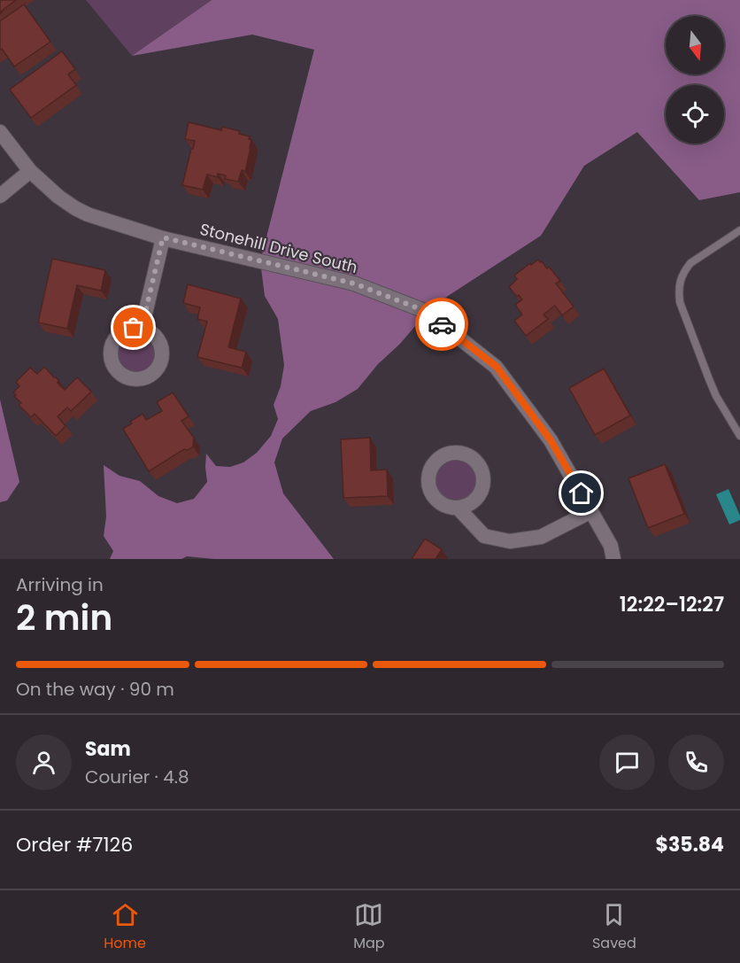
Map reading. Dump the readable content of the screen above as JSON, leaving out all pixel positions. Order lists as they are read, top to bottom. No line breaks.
{"streets":{"street":["Stonehill Drive South"]},"north":"bottom","page":{"heading":["2 min","Arriving in","12:22–12:27"],"panel":["Sam","Courier · 4.8","Order #7126","$35.84"],"bar":"On the way · 90 m","tabs":["Home","Map","Saved"]}}
